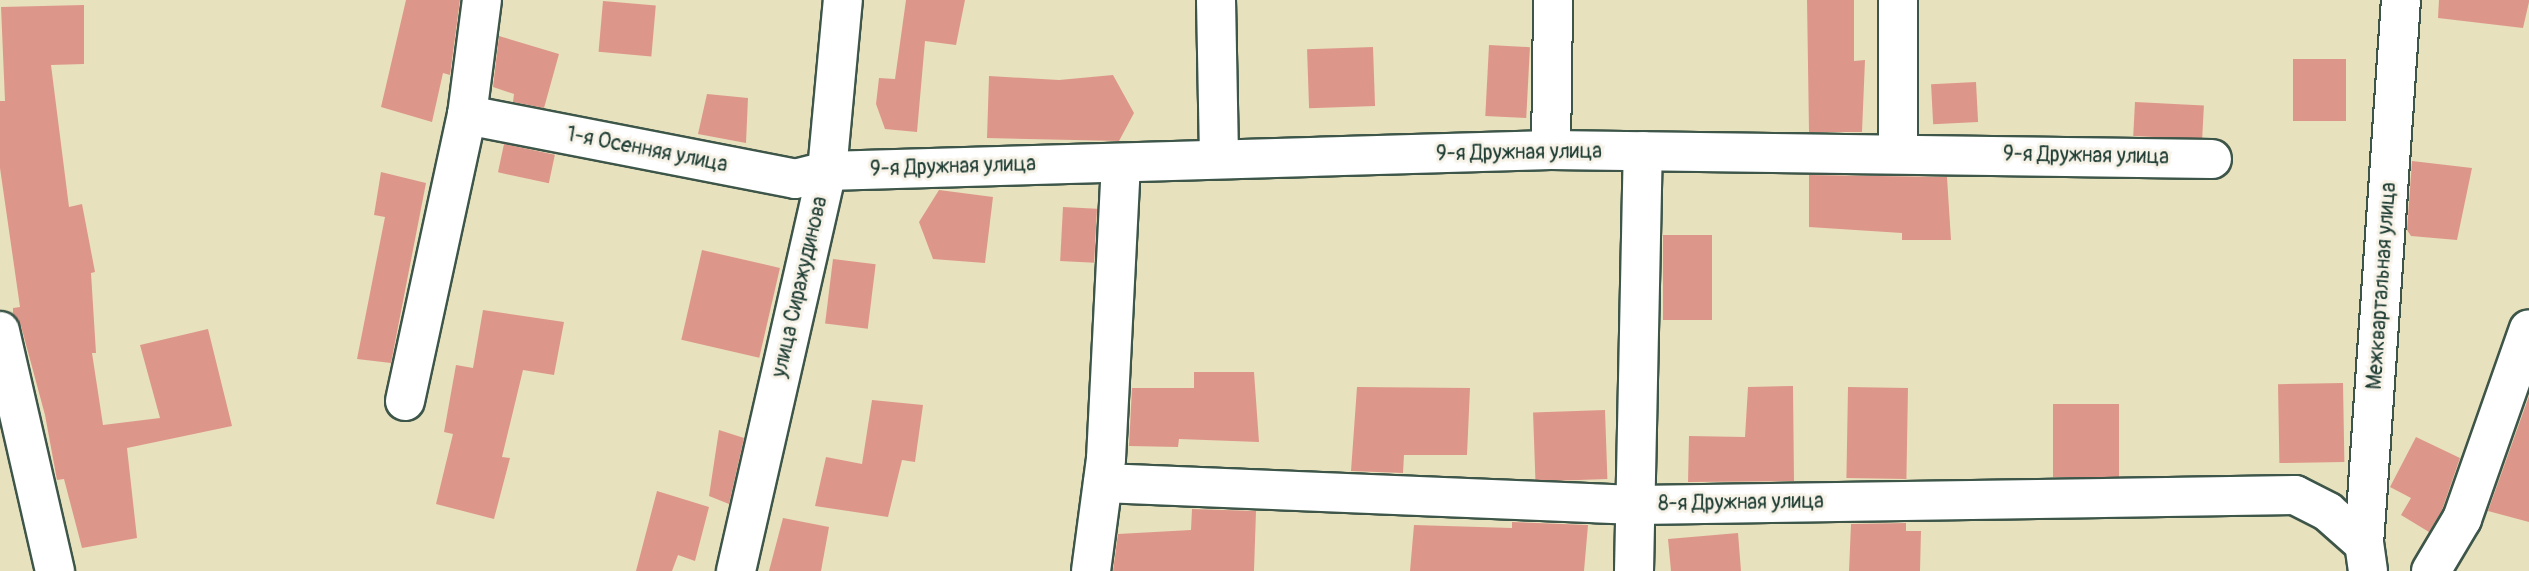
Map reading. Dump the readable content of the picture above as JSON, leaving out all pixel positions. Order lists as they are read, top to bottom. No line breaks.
{"streets":{"street":["1-я Осенняя улица","9-я Дружная улица","Межквартальная улица","улица Сиражудинова","8-я Дружная улица"]},"crossings":[["1-я Осенняя улица","9-я Дружная улица"],["1-я Осенняя улица","улица Сиражудинова"],["9-я Дружная улица","улица Сиражудинова"],["Межквартальная улица","8-я Дружная улица"]]}
